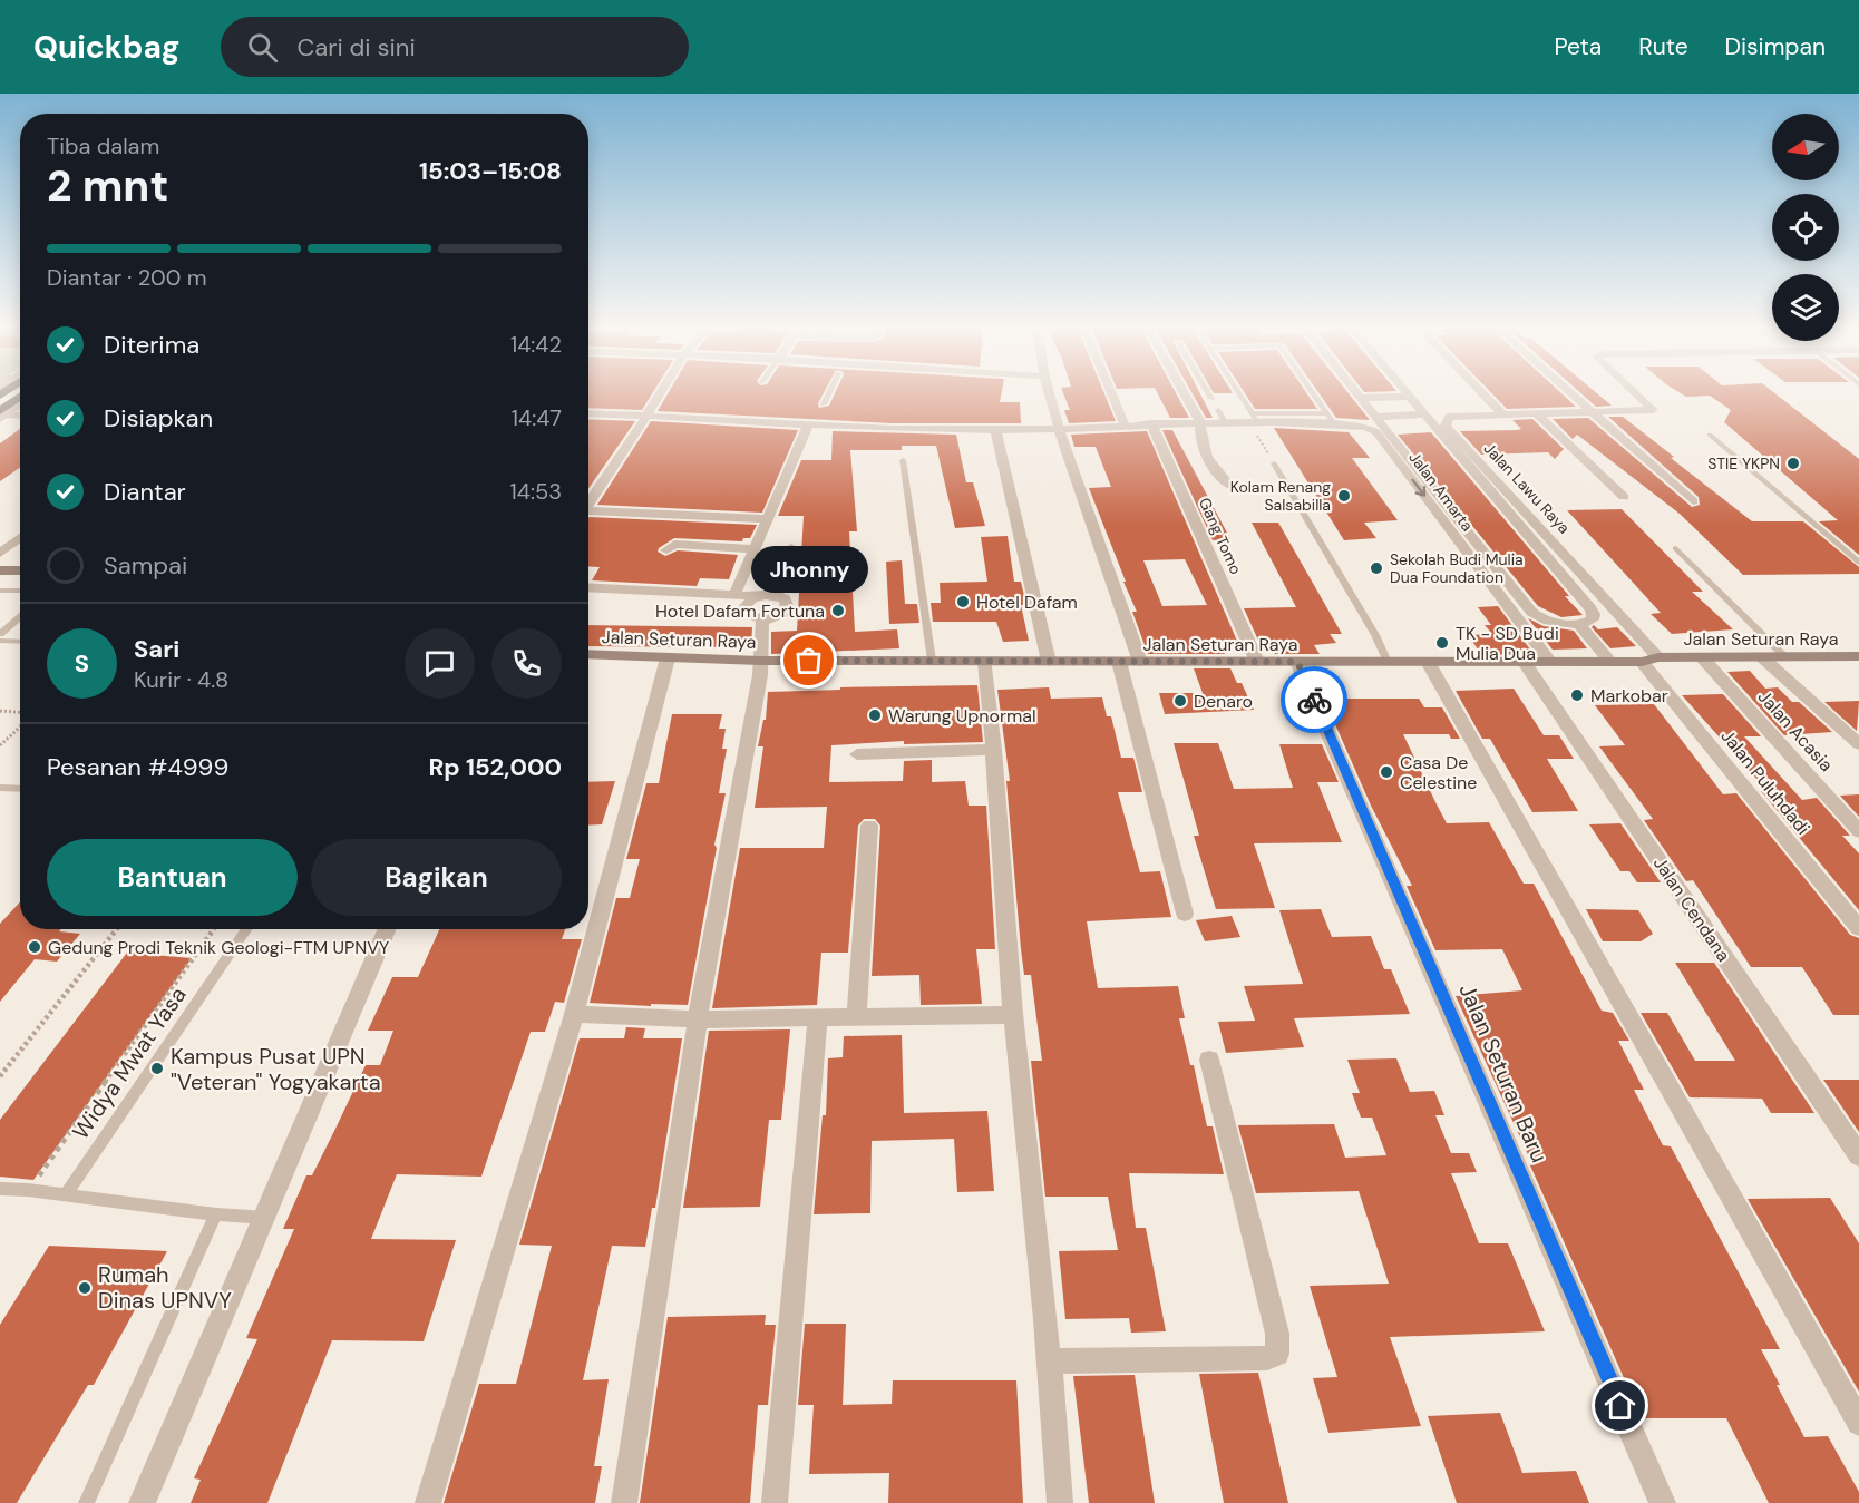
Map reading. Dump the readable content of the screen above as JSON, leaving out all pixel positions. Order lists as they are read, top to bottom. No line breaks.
{"streets":{"main road":["Jalan Seturan Raya"],"street":["Jalan Lawu Raya","Jalan Amarta","Gang Tomo","Jalan Acasia","Jalan Puluhdadi","Jalan Cendana","Jalan Seturan Baru"],"lane":["Widya Mwat Yasa"]},"crossings":[["Jalan Lawu Raya","Jalan Seturan Raya"],["Jalan Amarta","Gang Tomo"],["Jalan Amarta","Jalan Seturan Raya"],["Gang Tomo","Jalan Seturan Raya"],["Jalan Seturan Raya","Jalan Acasia"],["Jalan Seturan Raya","Jalan Puluhdadi"],["Jalan Seturan Raya","Jalan Cendana"],["Jalan Seturan Raya","Jalan Seturan Baru"]],"places":["STIE YKPN","Kolam Renang Salsabilla","Sekolah Budi Mulia Dua Foundation","Hotel Dafam","Hotel Dafam Fortuna","TK - SD Budi Mulia Dua","Jhonny","Markobar","Denaro","Warung Upnormal","Casa De Celestine","Gedung Prodi Teknik Geologi-FTM UPNVY","Kampus Pusat UPN \"Veteran\" Yogyakarta","Rumah Dinas UPNVY"],"north":"left","page":{"header":"Quickbag","search":"Cari di sini","nav":["Peta","Rute","Disimpan"],"heading":["2 mnt","Tiba dalam","15:03–15:08"],"panel":["Sari","Kurir · 4.8","Pesanan #4999","Rp 152,000"],"bar":"Diantar · 200 m","list":[["Diterima","14:42"],["Disiapkan","14:47"],["Diantar","14:53"],"Sampai"],"bubble":"Jhonny","round":"S","buttons":["Bantuan","Bagikan"]}}
